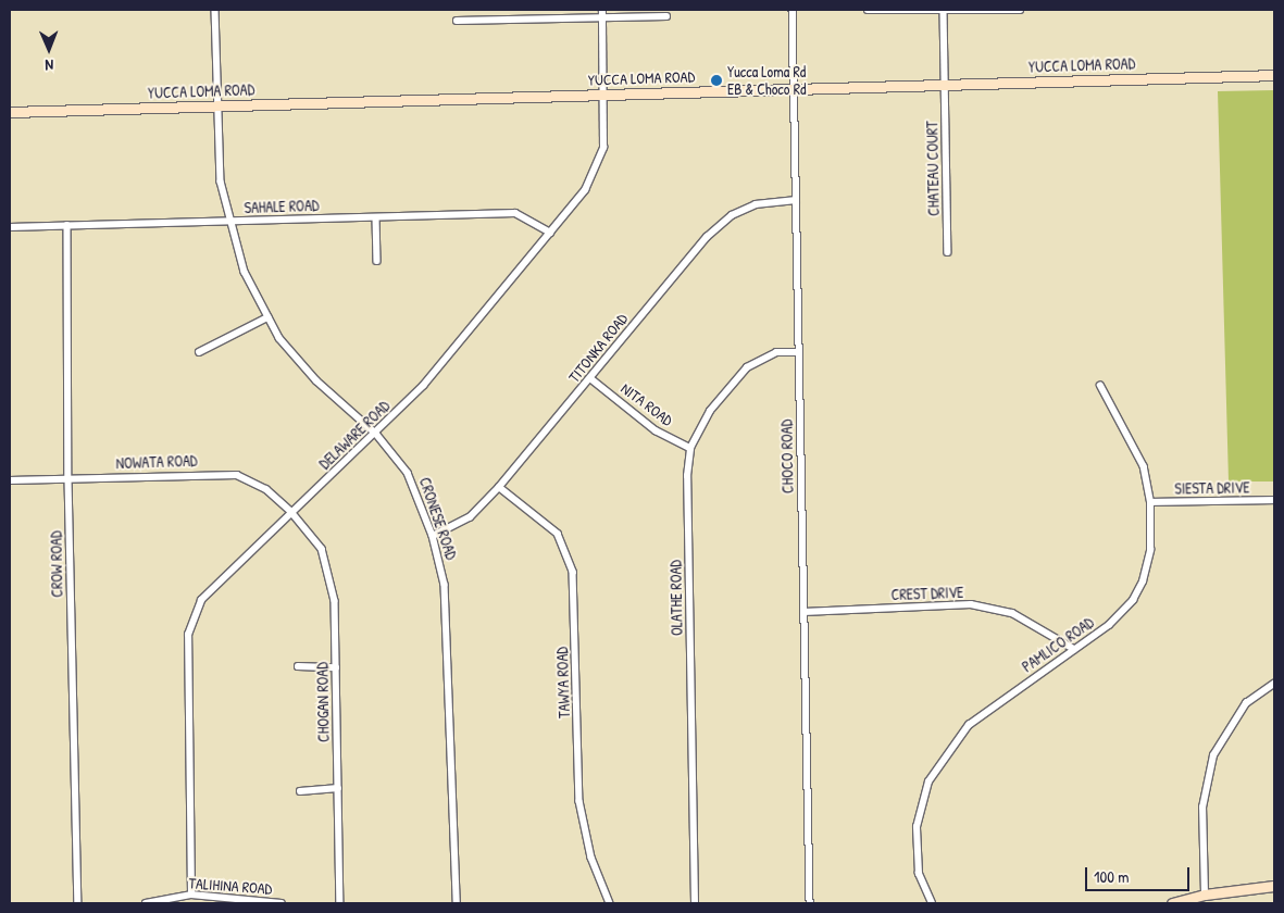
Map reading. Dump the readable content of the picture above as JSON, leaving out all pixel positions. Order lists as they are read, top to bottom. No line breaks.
{"streets":{"main road":["YUCCA LOMA ROAD"],"street":["CHATEAU COURT","SAHALE ROAD","TITONKA ROAD","NITA ROAD","DELAWARE ROAD","CHOCO ROAD","NOWATA ROAD","SIESTA DRIVE","CRONESE ROAD","CROW ROAD","CREST DRIVE","OLATHE ROAD","PAMLICO ROAD","TAWYA ROAD","CHOGAN ROAD","TALIHINA ROAD"]},"crossings":[["YUCCA LOMA ROAD","CHATEAU COURT"],["YUCCA LOMA ROAD","DELAWARE ROAD"],["YUCCA LOMA ROAD","CHOCO ROAD"],["YUCCA LOMA ROAD","CRONESE ROAD"],["SAHALE ROAD","DELAWARE ROAD"],["SAHALE ROAD","CRONESE ROAD"],["SAHALE ROAD","CROW ROAD"],["TITONKA ROAD","NITA ROAD"],["TITONKA ROAD","CHOCO ROAD"],["TITONKA ROAD","CRONESE ROAD"],["TITONKA ROAD","TAWYA ROAD"],["NITA ROAD","OLATHE ROAD"],["DELAWARE ROAD","NOWATA ROAD"],["DELAWARE ROAD","CRONESE ROAD"],["DELAWARE ROAD","CHOGAN ROAD"],["DELAWARE ROAD","TALIHINA ROAD"],["CHOCO ROAD","CREST DRIVE"],["CHOCO ROAD","OLATHE ROAD"],["NOWATA ROAD","CROW ROAD"],["NOWATA ROAD","CHOGAN ROAD"],["SIESTA DRIVE","PAMLICO ROAD"],["CREST DRIVE","PAMLICO ROAD"]],"places":["Yucca Loma Rd EB & Choco Rd"],"scale_bar":"100 m","north":"bottom"}
